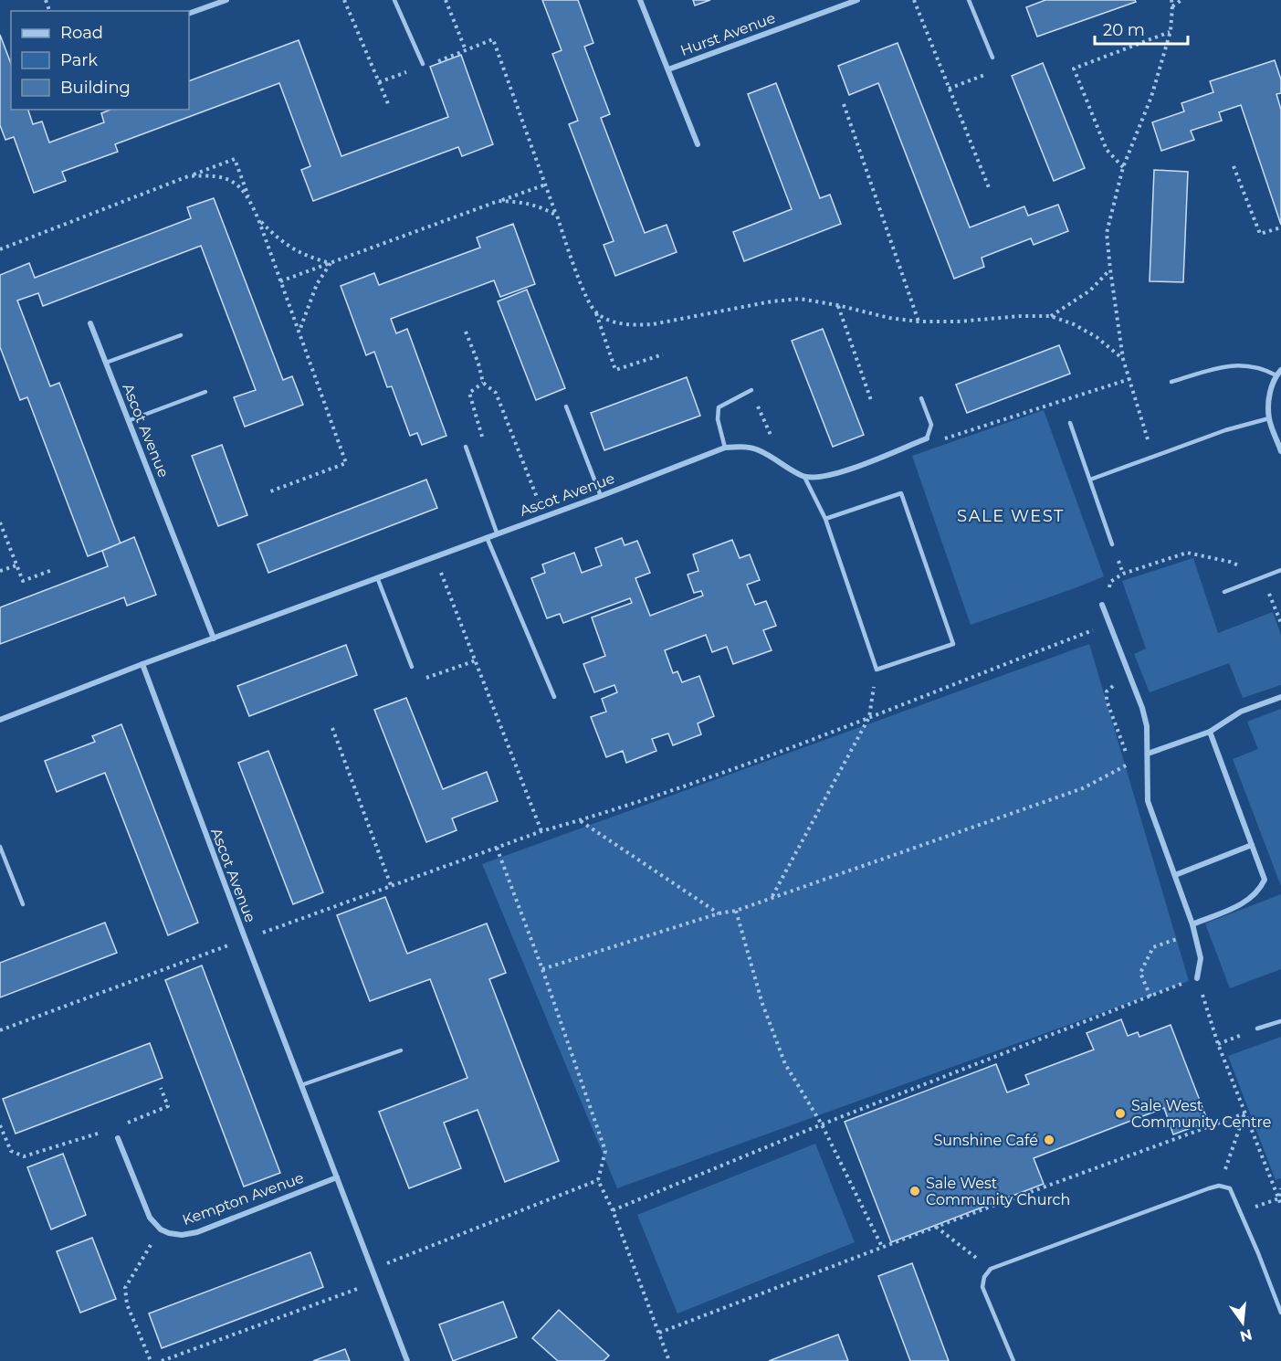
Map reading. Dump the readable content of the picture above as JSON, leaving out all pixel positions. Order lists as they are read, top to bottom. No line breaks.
{"streets":{"street":["Hurst Avenue","Ascot Avenue","Kempton Avenue"]},"districts":["SALE WEST"],"places":["Sale West Community Centre","Sunshine Café","Sale West Community Church"],"legend":["Road","Park","Building"],"scale_bar":"20 m","north":"bottom"}
